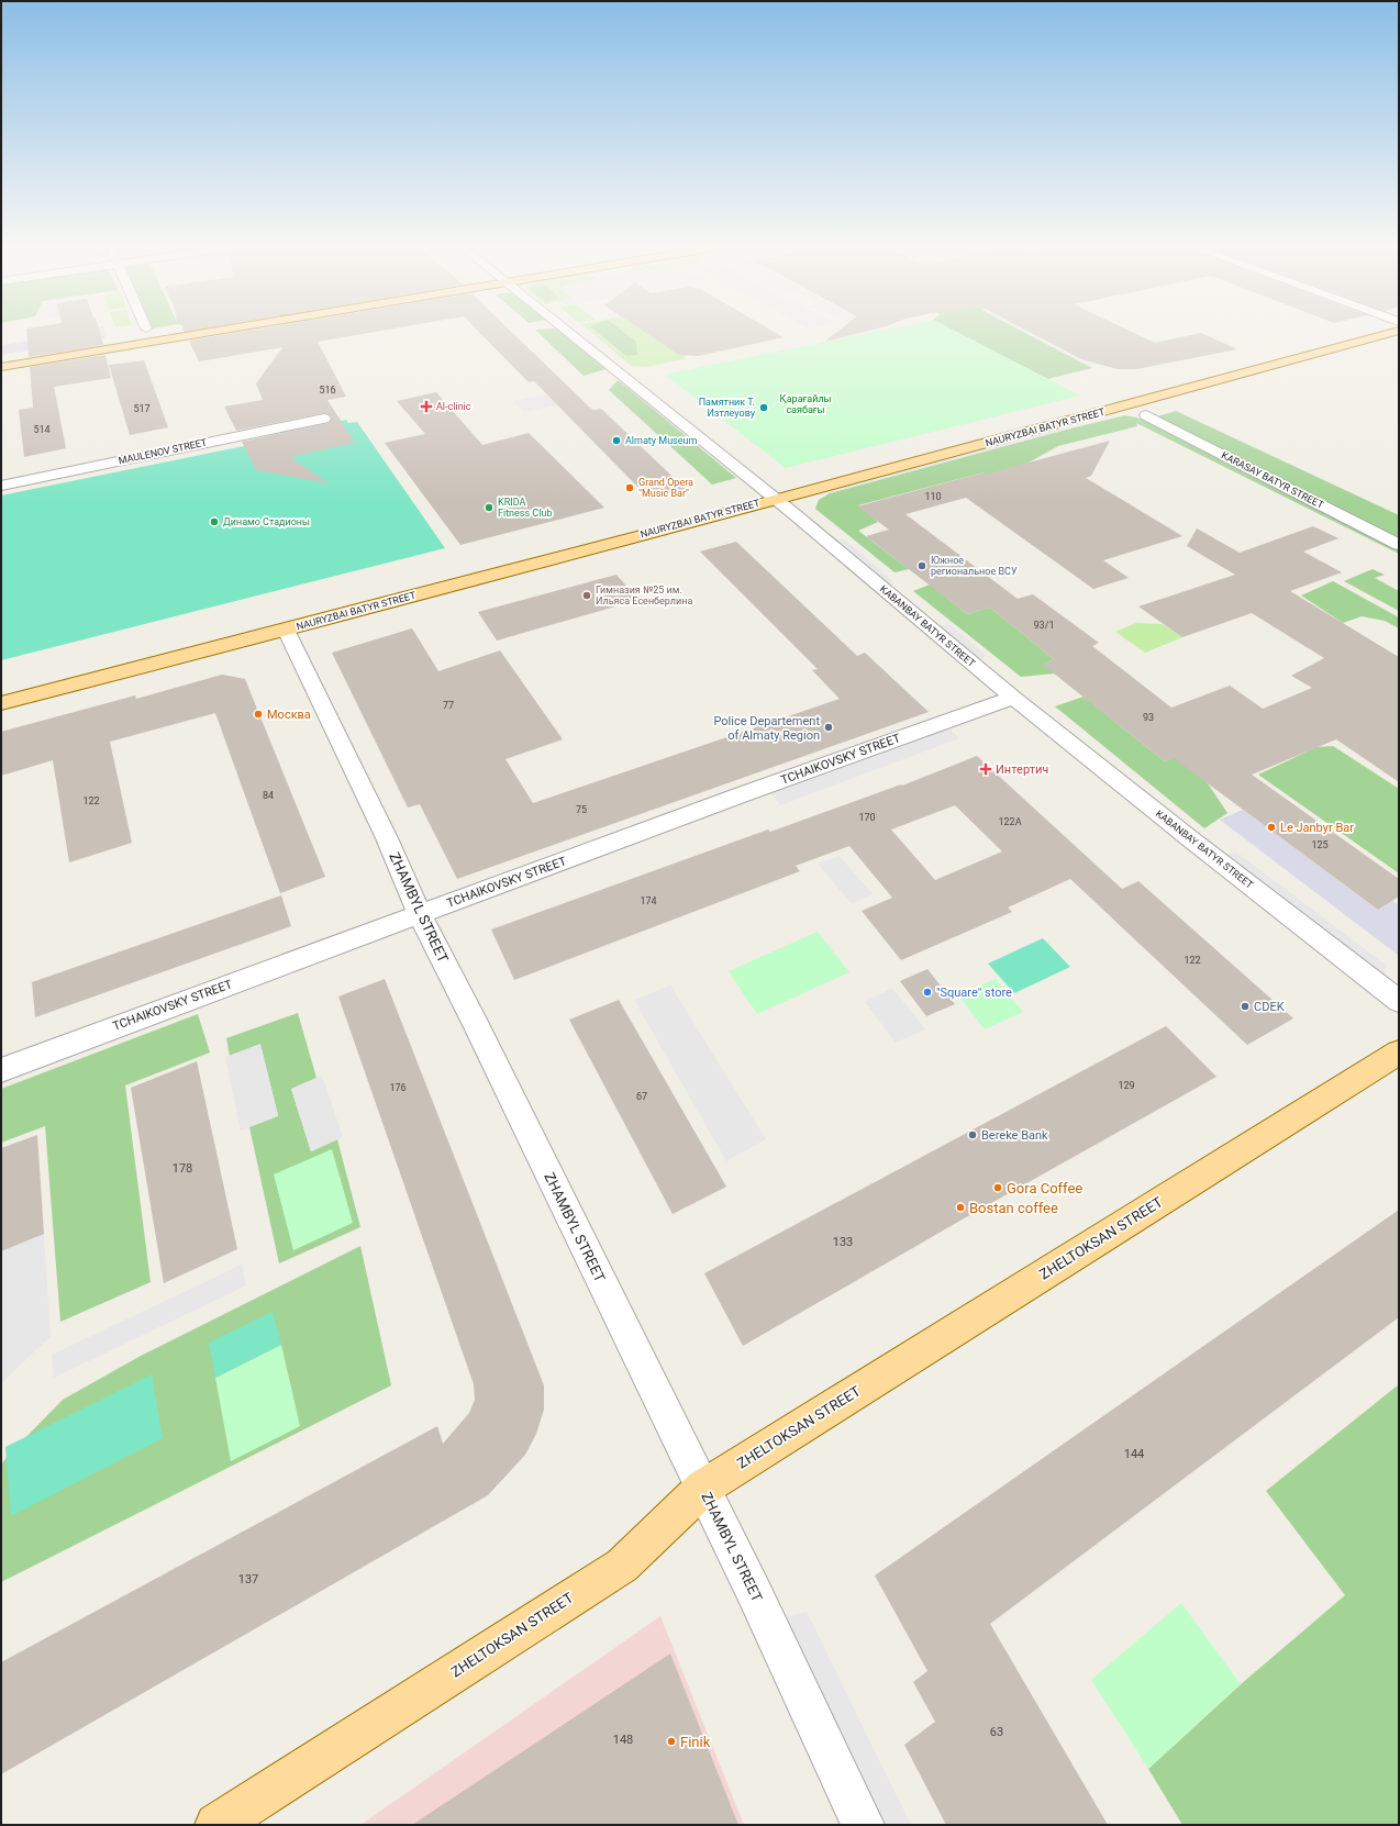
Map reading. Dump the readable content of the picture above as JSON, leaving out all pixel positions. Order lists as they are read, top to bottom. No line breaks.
{"streets":{"main road":["NAURYZBAI BATYR STREET","ZHELTOKSAN STREET"],"street":["MAULENOV STREET","KARASAY BATYR STREET","KABANBAY BATYR STREET","TCHAIKOVSKY STREET","ZHAMBYL STREET"]},"crossings":[["NAURYZBAI BATYR STREET","KABANBAY BATYR STREET"],["NAURYZBAI BATYR STREET","ZHAMBYL STREET"],["KABANBAY BATYR STREET","TCHAIKOVSKY STREET"],["TCHAIKOVSKY STREET","ZHAMBYL STREET"],["ZHAMBYL STREET","ZHELTOKSAN STREET"]],"parks":["Қарағайлы саябағы"],"places":{"health":["Al-clinic","Интертич"],"other":["Памятник Т. Изтлеуову","Almaty Museum","Grand Opera \"Music Bar\"","KRIDA Fitness Club","Динамо Стадионы","Южное региональное ВСУ","Гимназия №25 им. Ильяса Есенберлина","Москва","Police Departement of Almaty Region","Le Janbyr Bar","\"Square\" store","CDEK","Bereke Bank","Gora Coffee","Bostan coffee","Finik"]},"house_numbers":["516","517","514","110","93/1","77","93","84","122","75","170","122А","125","174","122","129","176","67","178","133","144","137","63","148"]}
